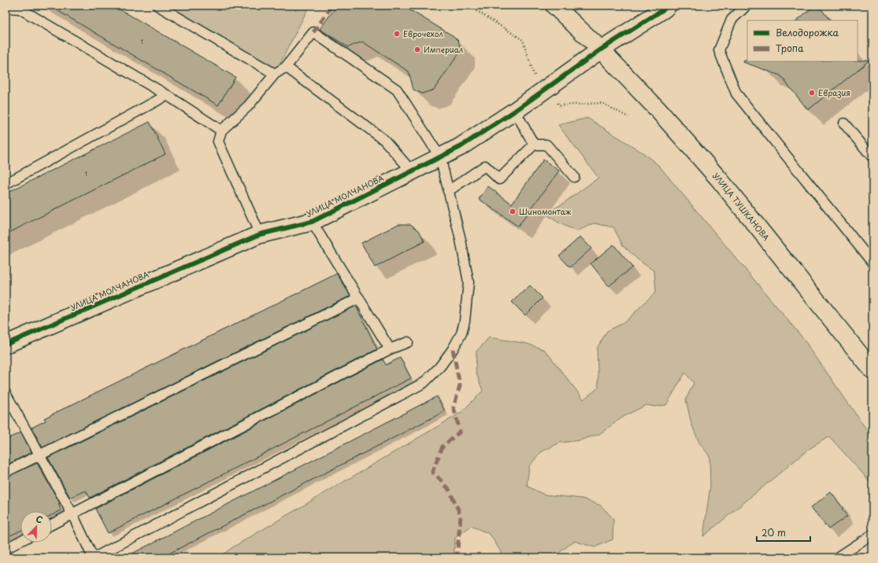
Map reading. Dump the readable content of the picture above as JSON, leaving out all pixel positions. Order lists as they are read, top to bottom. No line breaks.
{"streets":{"street":["УЛИЦА МОЛЧАНОВА","УЛИЦА ТУШКАНОВА"]},"crossings":[["УЛИЦА МОЛЧАНОВА","УЛИЦА ТУШКАНОВА"]],"places":["Еврочехол","Империал","Евразия","Шиномонтаж"],"house_numbers":["1","1"],"legend":["Велодорожка","Тропа"],"scale_bar":"20 m","north":"top right"}
